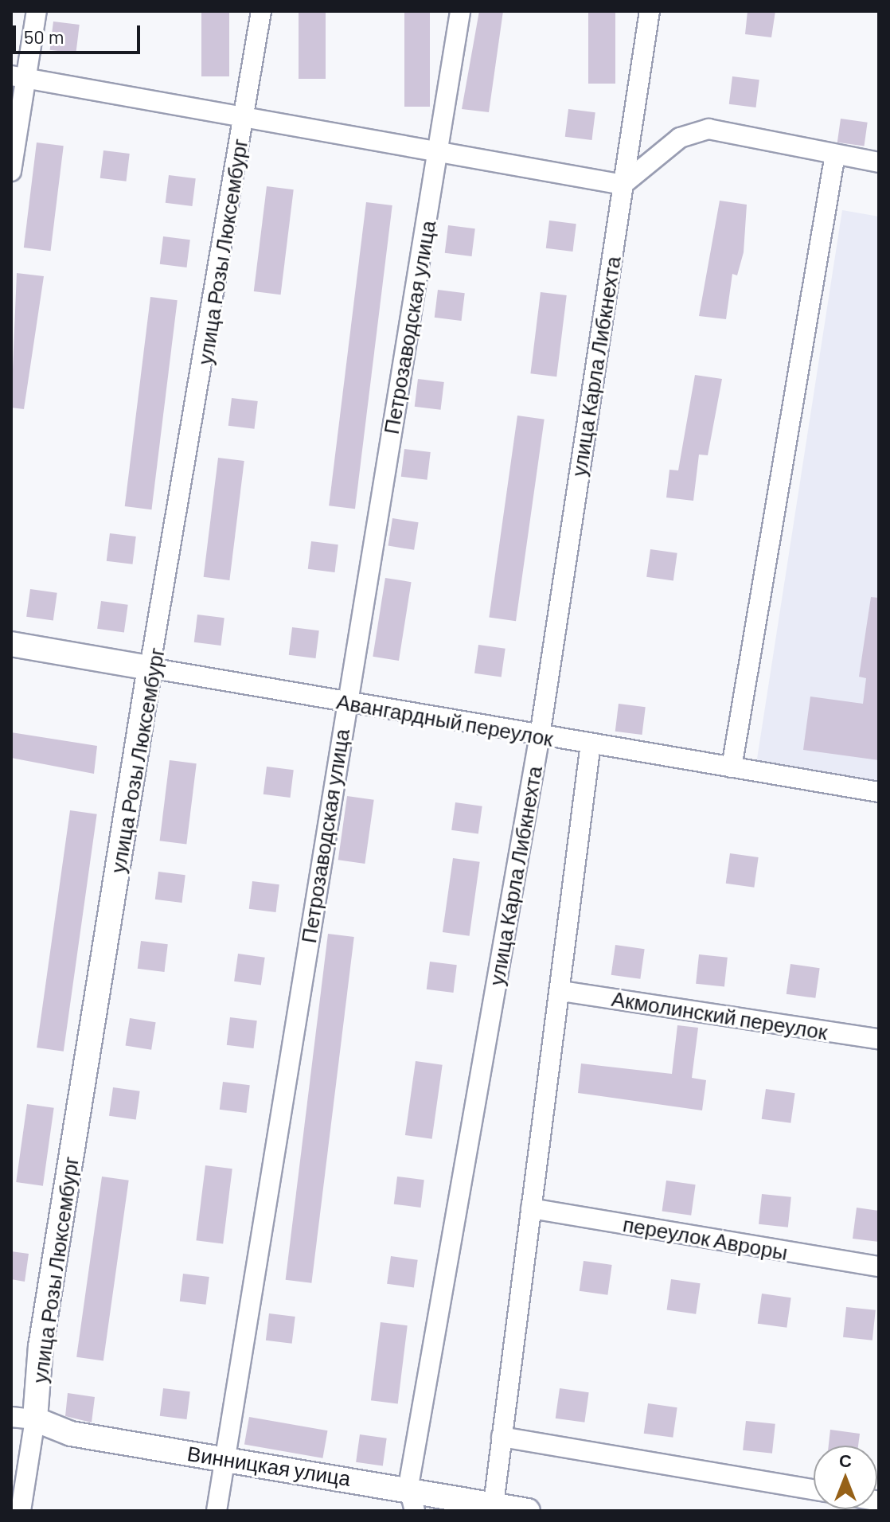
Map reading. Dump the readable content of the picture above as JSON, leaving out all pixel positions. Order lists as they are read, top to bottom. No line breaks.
{"streets":{"main road":["улица Розы Люксембург","Авангардный переулок","Винницкая улица"],"street":["Петрозаводская улица","улица Карла Либкнехта","Акмолинский переулок","переулок Авроры"]},"crossings":[["улица Розы Люксембург","Авангардный переулок"],["улица Розы Люксембург","Винницкая улица"],["Петрозаводская улица","Авангардный переулок"],["Петрозаводская улица","Винницкая улица"],["улица Карла Либкнехта","Авангардный переулок"],["улица Карла Либкнехта","Винницкая улица"]],"scale_bar":"50 m","north":"top"}
